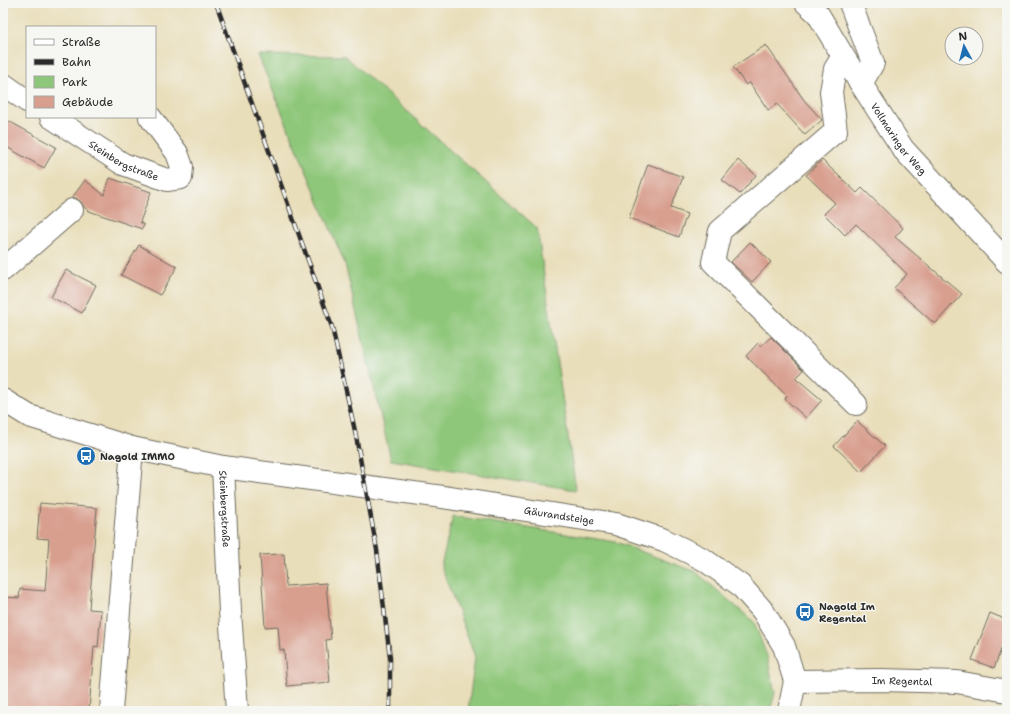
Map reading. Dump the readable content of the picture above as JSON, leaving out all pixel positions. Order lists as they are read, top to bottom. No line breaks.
{"streets":{"street":["Vollmaringer Weg","Steinbergstraße","Gäurandsteige","Im Regental"]},"crossings":[["Steinbergstraße","Gäurandsteige"],["Gäurandsteige","Im Regental"]],"places":{"bus stop":["Nagold IMMO","Nagold Im Regental"]},"legend":["Straße","Bahn","Park","Gebäude"],"north":"top"}
